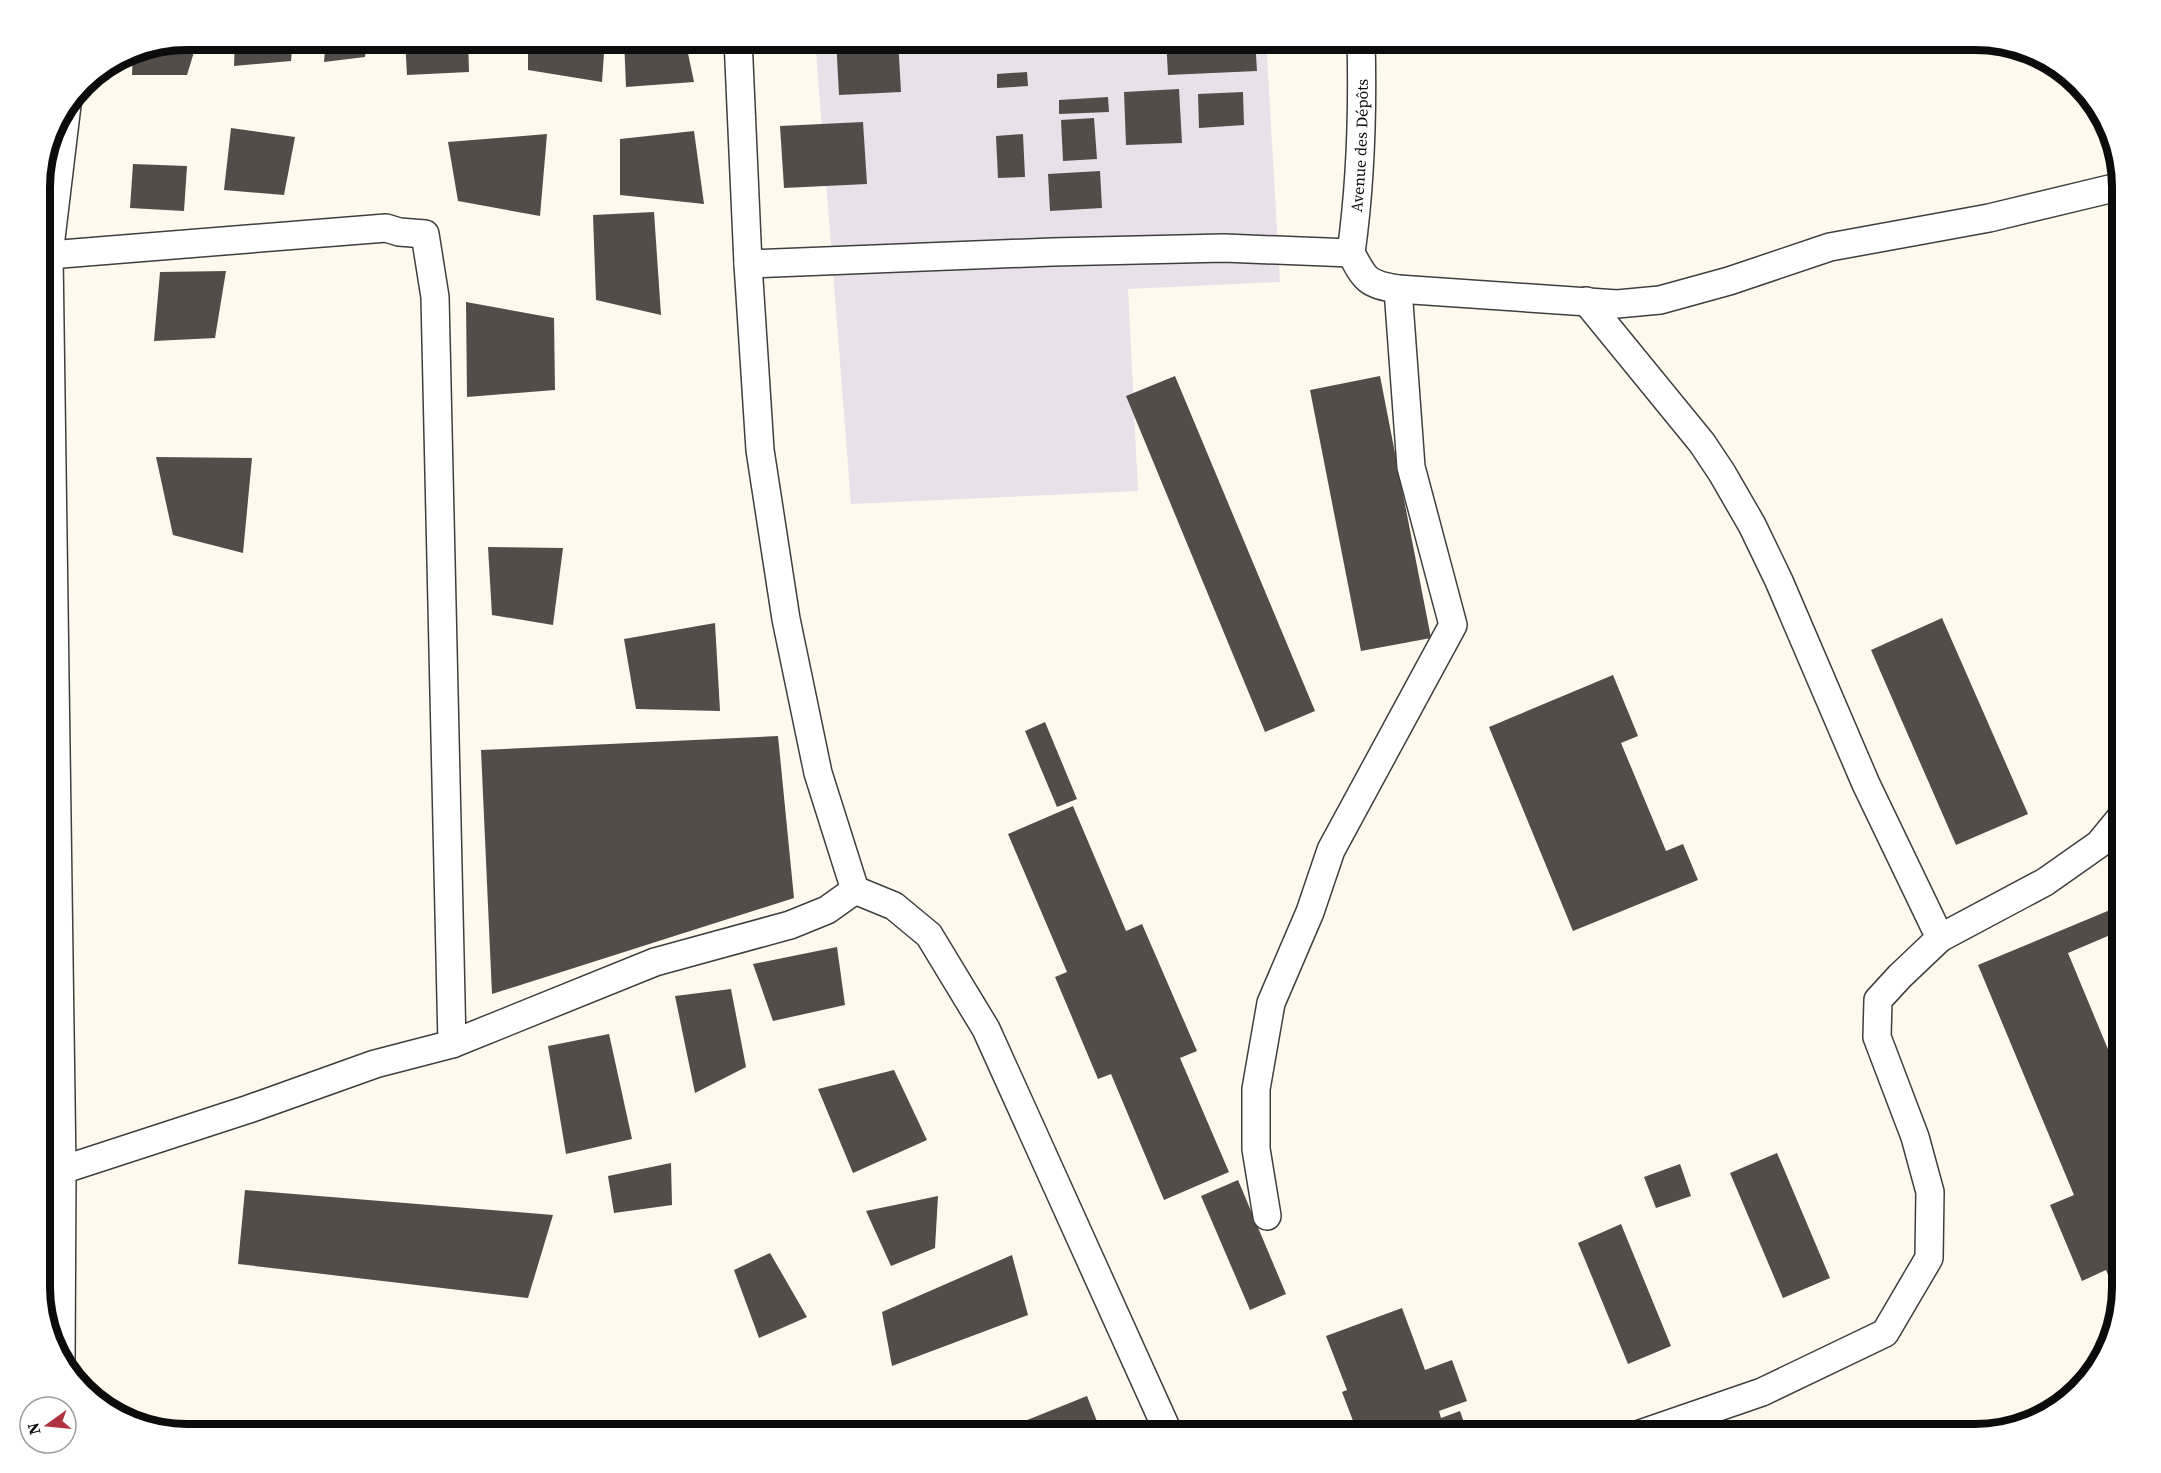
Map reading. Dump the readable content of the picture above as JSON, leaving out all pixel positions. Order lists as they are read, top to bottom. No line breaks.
{"streets":{"street":["Avenue des Dépôts"]},"north":"left"}
